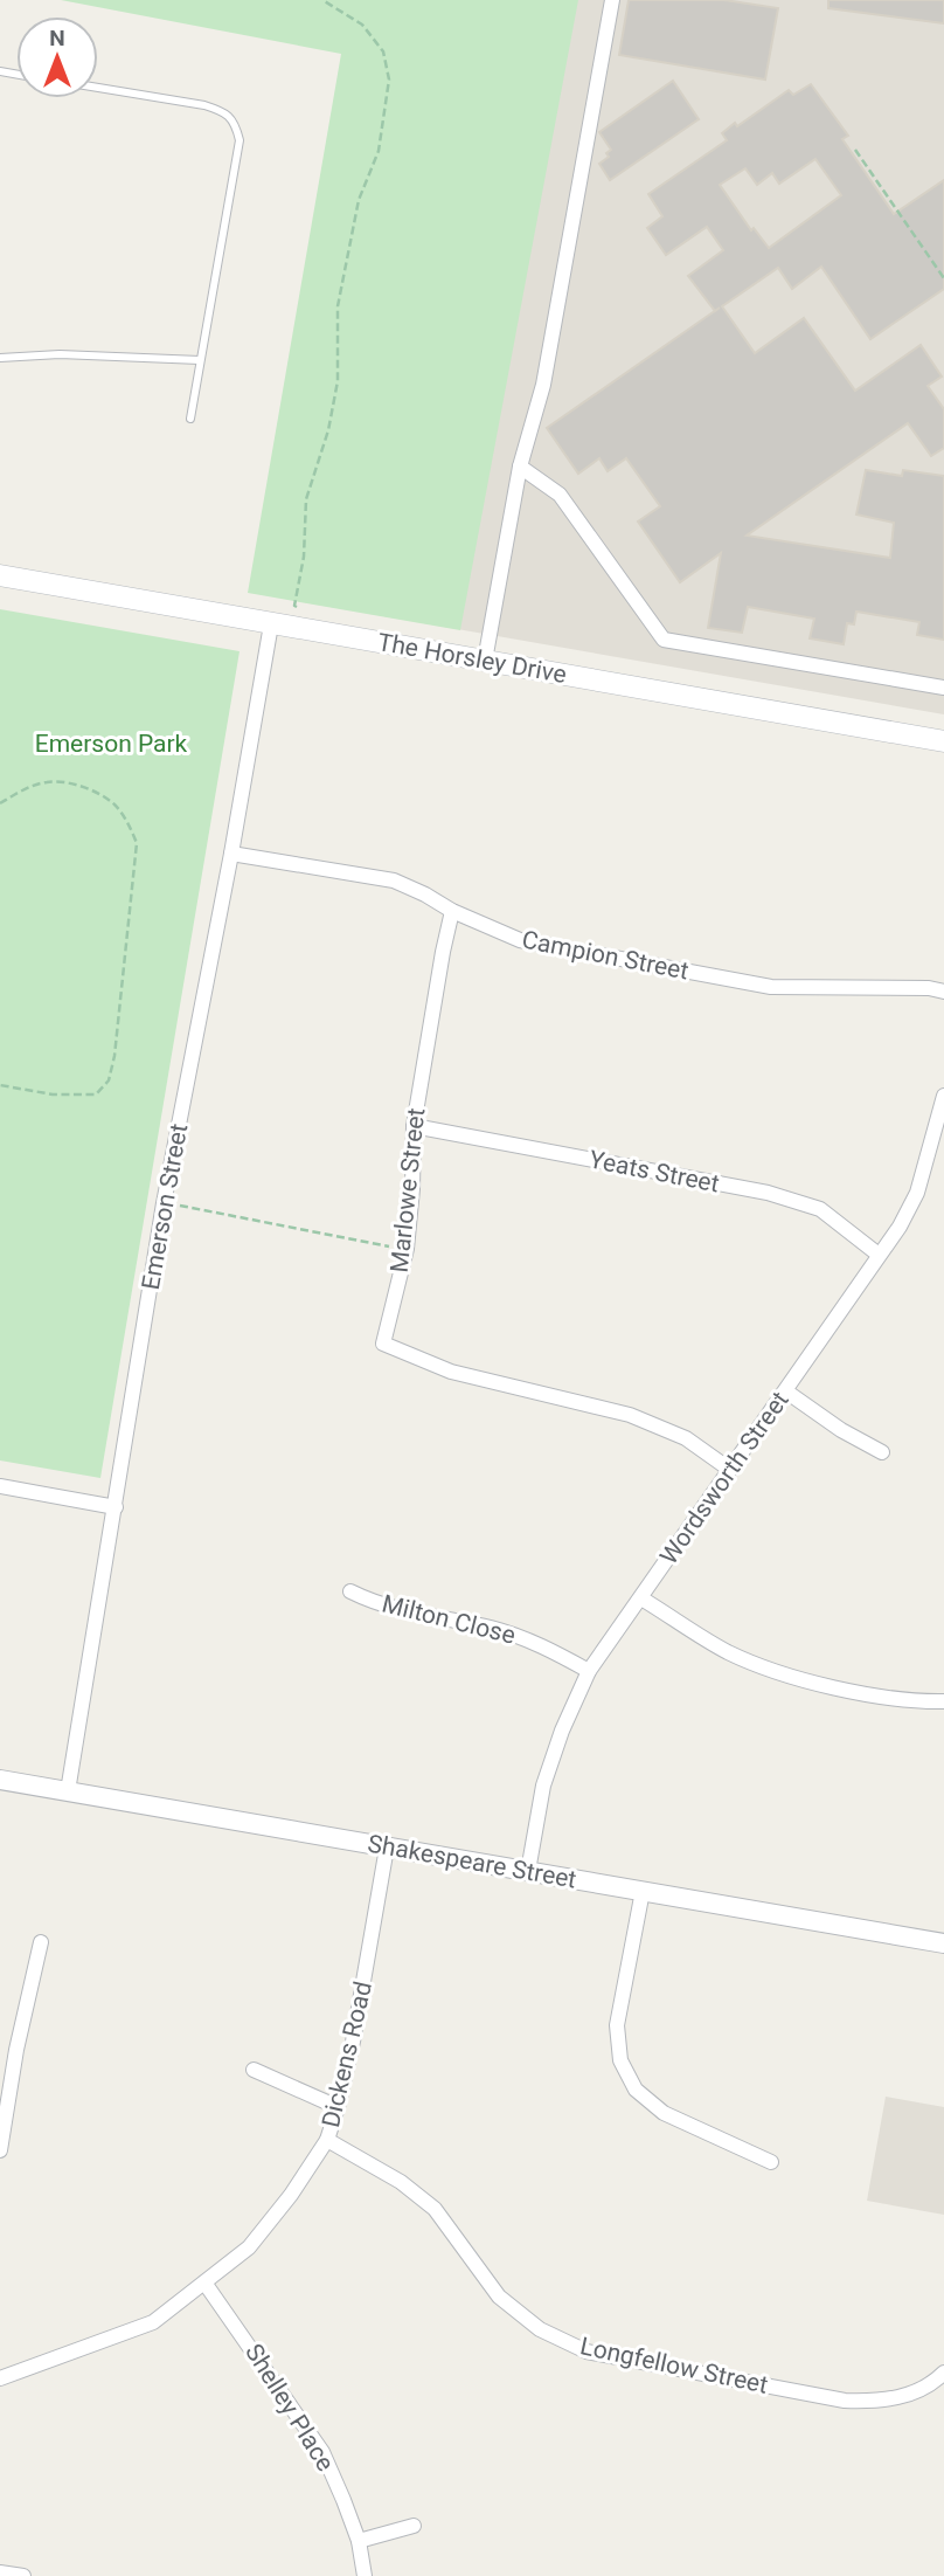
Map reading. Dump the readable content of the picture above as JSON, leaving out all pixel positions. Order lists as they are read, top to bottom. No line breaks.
{"streets":{"main road":["The Horsley Drive"],"street":["Campion Street","Yeats Street","Marlowe Street","Emerson Street","Wordsworth Street","Milton Close","Shakespeare Street","Dickens Road","Longfellow Street","Shelley Place"]},"crossings":[["The Horsley Drive","Emerson Street"],["Campion Street","Marlowe Street"],["Campion Street","Emerson Street"],["Yeats Street","Marlowe Street"],["Yeats Street","Wordsworth Street"],["Marlowe Street","Wordsworth Street"],["Emerson Street","Shakespeare Street"],["Wordsworth Street","Milton Close"],["Wordsworth Street","Shakespeare Street"],["Shakespeare Street","Dickens Road"],["Dickens Road","Longfellow Street"],["Dickens Road","Shelley Place"]],"parks":["Emerson Park"],"north":"top"}
